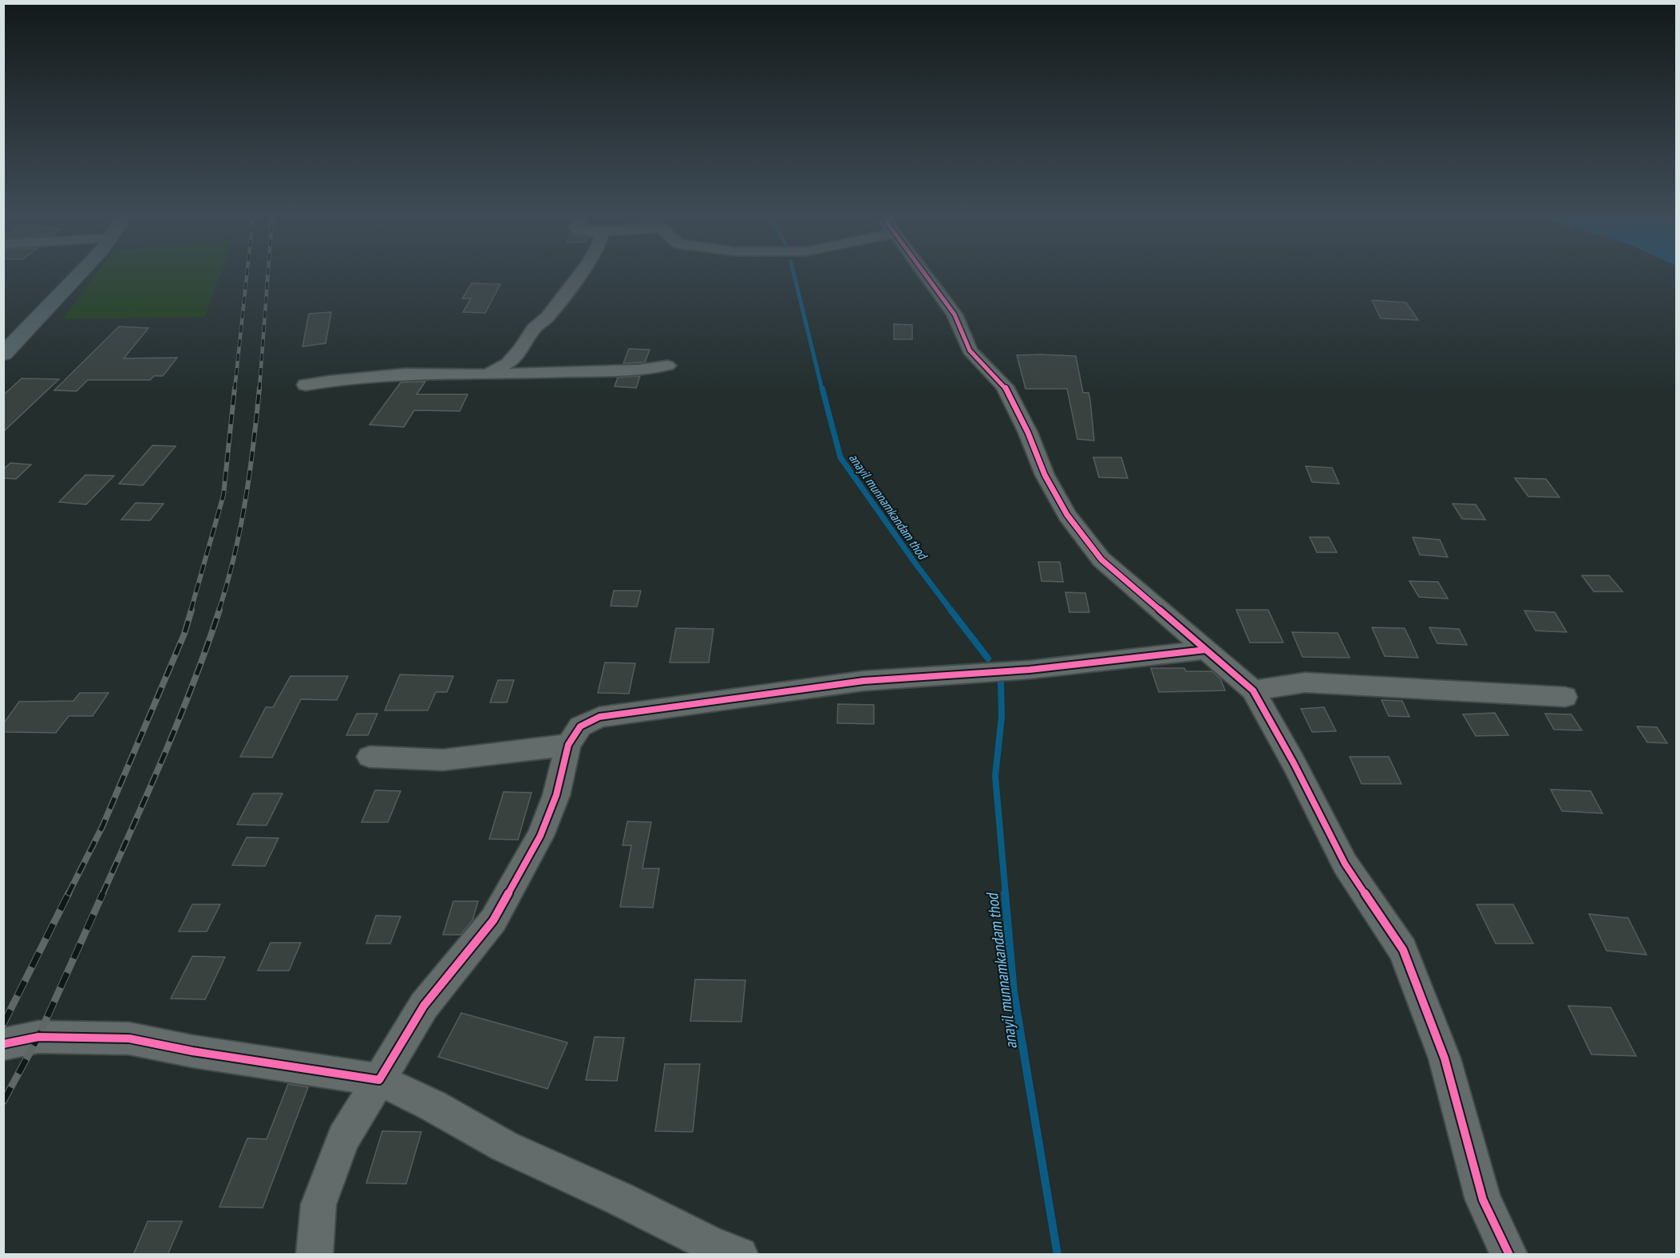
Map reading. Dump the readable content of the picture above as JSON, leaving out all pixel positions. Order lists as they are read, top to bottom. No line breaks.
{"water":["anayil munnamkandam thod"]}
